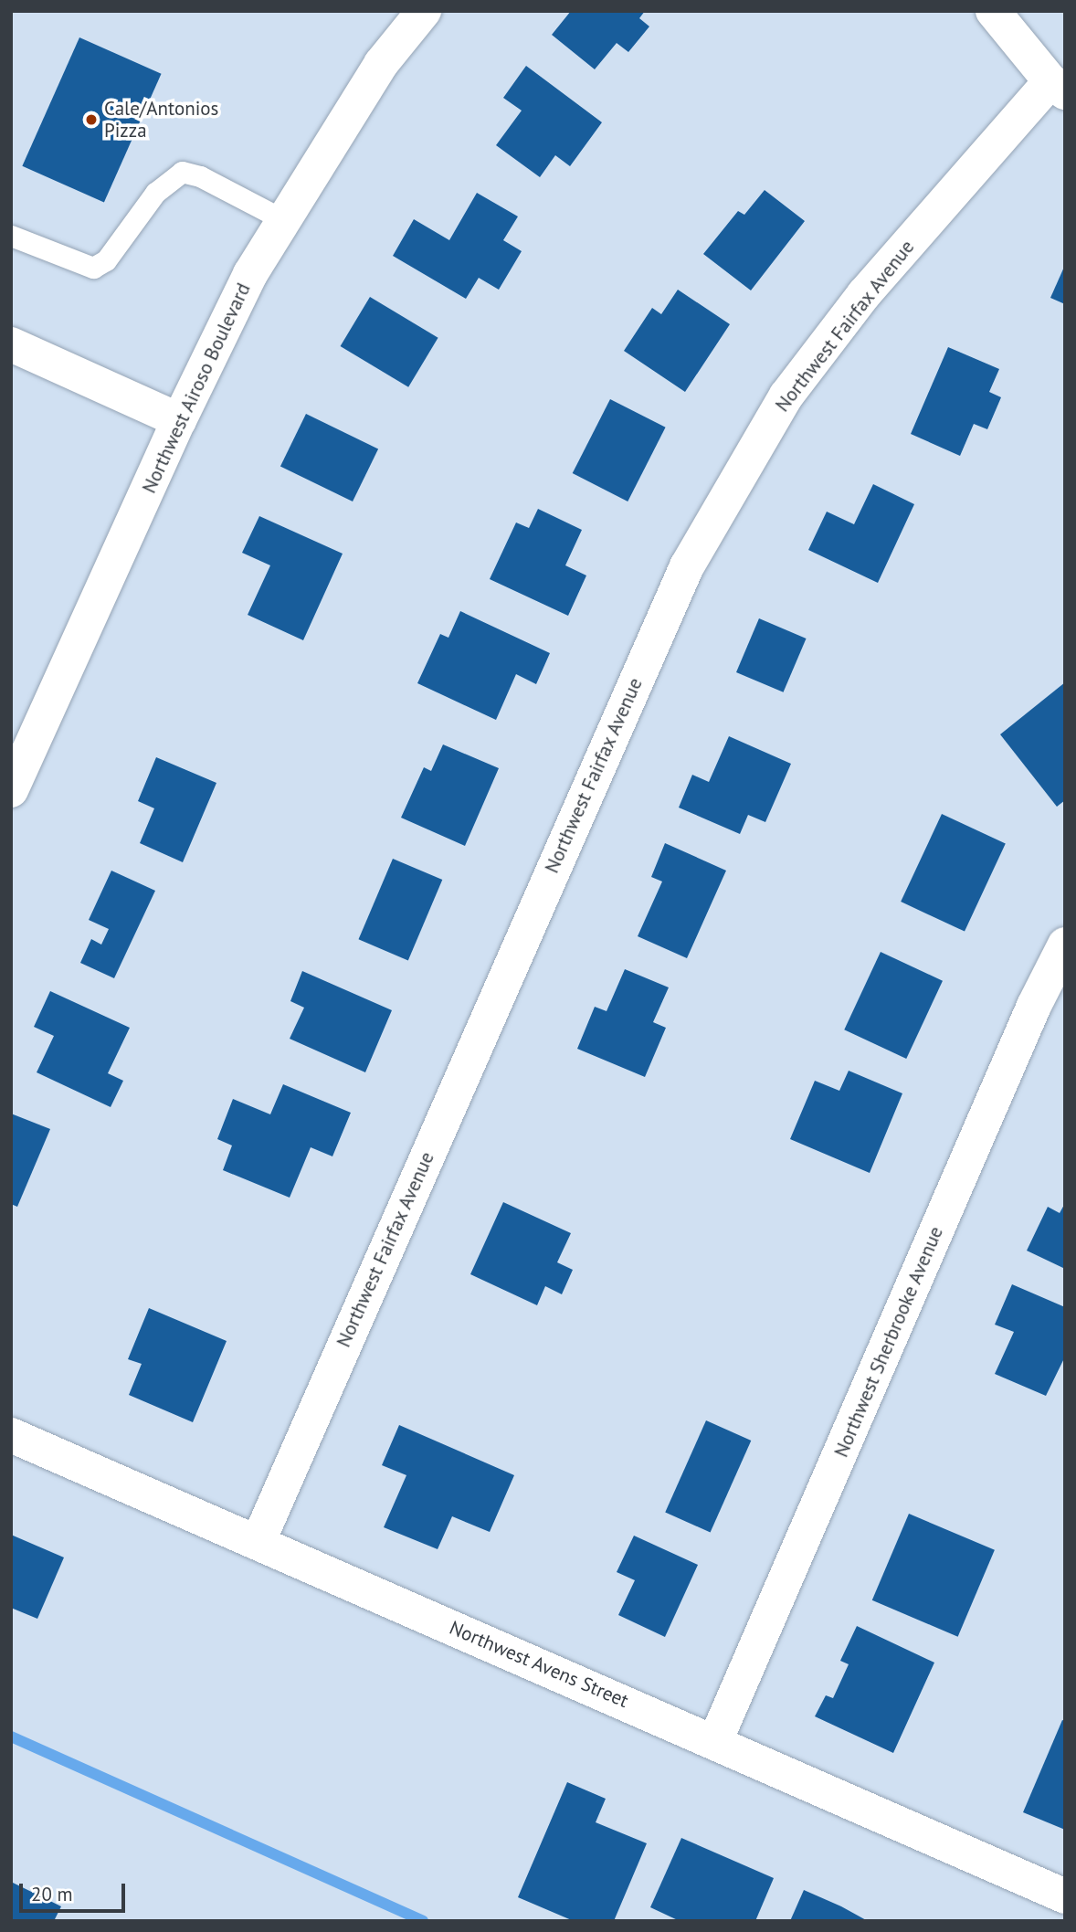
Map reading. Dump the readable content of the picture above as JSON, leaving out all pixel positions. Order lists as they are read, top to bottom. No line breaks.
{"streets":{"street":["Northwest Fairfax Avenue","Northwest Airoso Boulevard","Northwest Sherbrooke Avenue","Northwest Avens Street"]},"crossings":[["Northwest Fairfax Avenue","Northwest Avens Street"],["Northwest Sherbrooke Avenue","Northwest Avens Street"]],"places":["Cale/Antonios Pizza"],"scale_bar":"20 m"}
